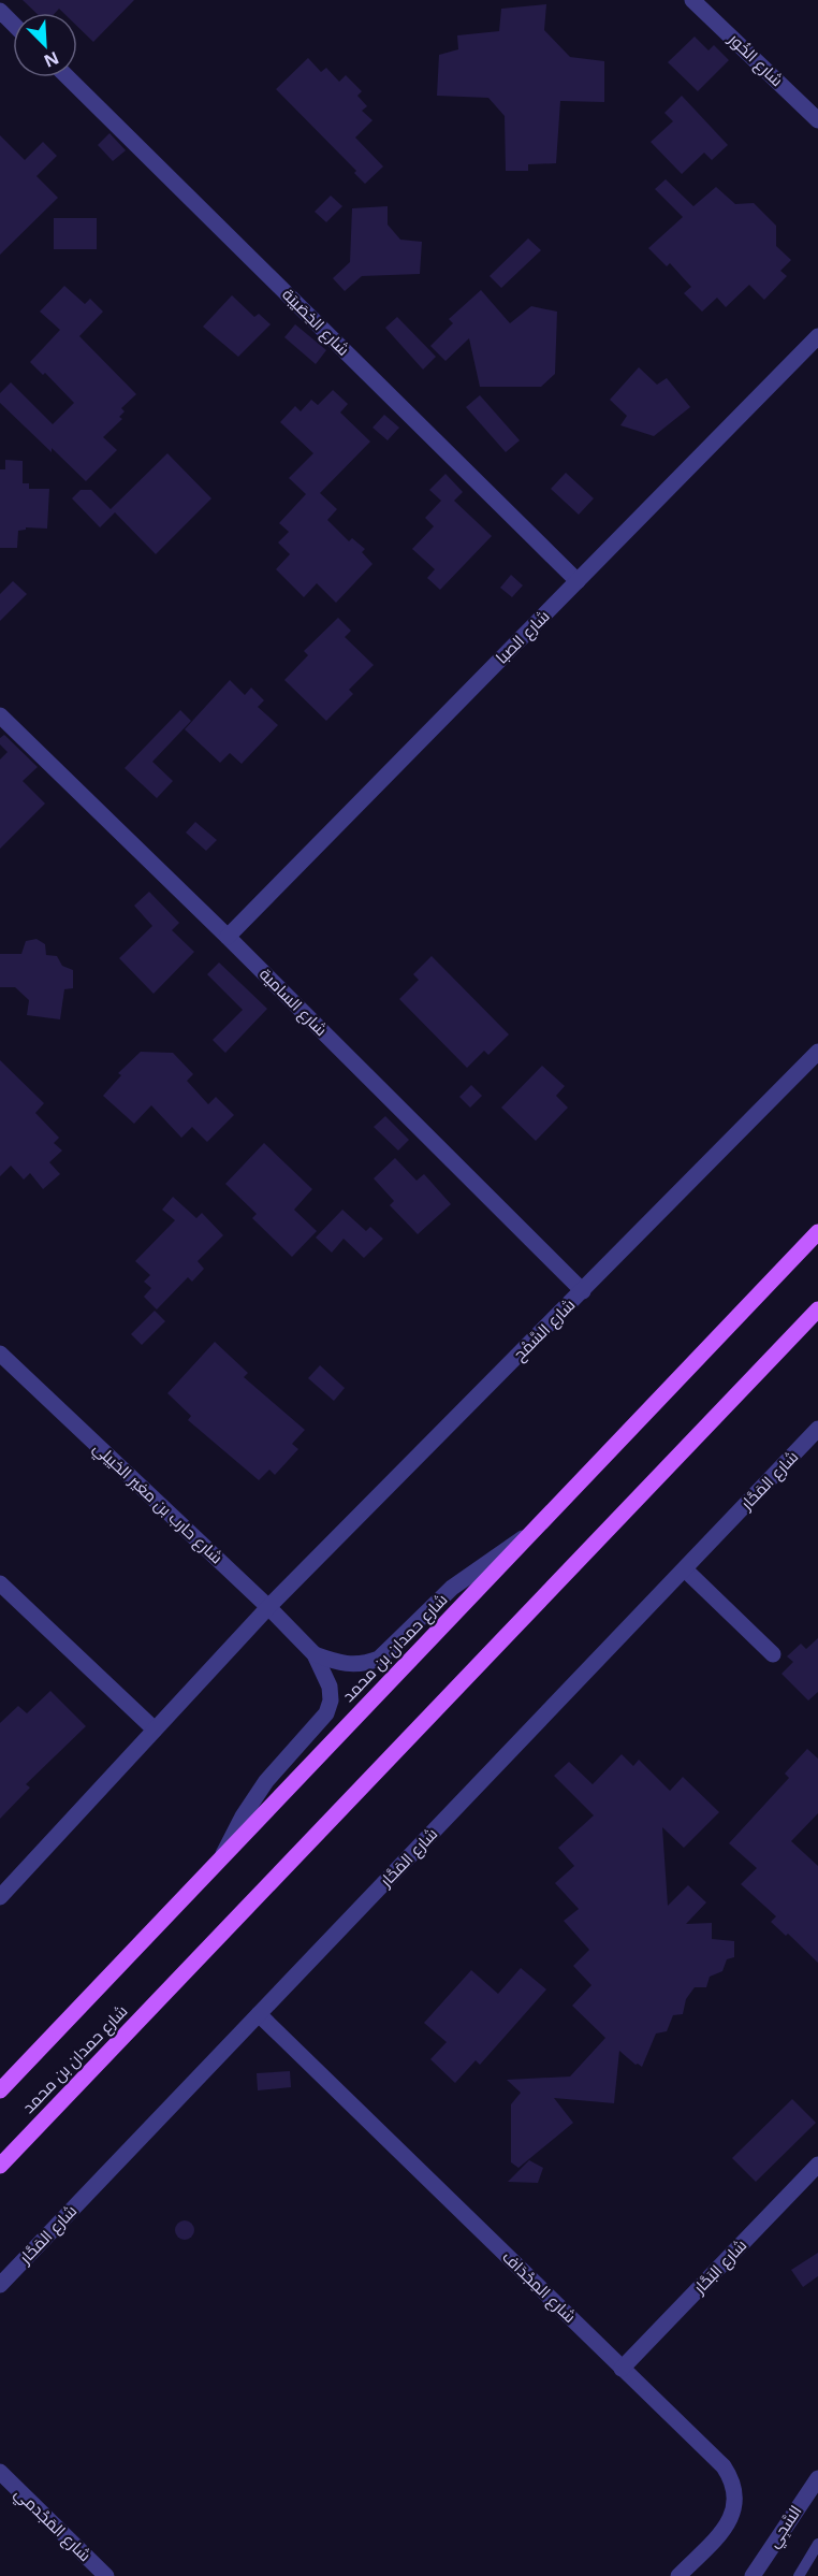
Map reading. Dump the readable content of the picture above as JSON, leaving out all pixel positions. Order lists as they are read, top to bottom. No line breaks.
{"streets":{"main road":["شارع حمدان بن محمد"],"street":["شارع الخُور","شارع الخِصَيبَة","شارع الصبا","شارع السامية","شارع السَّمْح","شارع المَحَّار","شارع حارب بن مغير الخييلي","شارع البَحَّار","شارع المِجْدَاف","شارع المَجْدمي","السَّجِي"]},"crossings":[["شارع الخِصَيبَة","شارع الصبا"],["شارع الصبا","شارع السامية"],["شارع السامية","شارع السَّمْح"],["شارع السَّمْح","شارع حارب بن مغير الخييلي"],["شارع المَحَّار","شارع المِجْدَاف"],["شارع حارب بن مغير الخييلي","شارع حمدان بن محمد"],["شارع البَحَّار","شارع المِجْدَاف"]],"north":"bottom right"}
